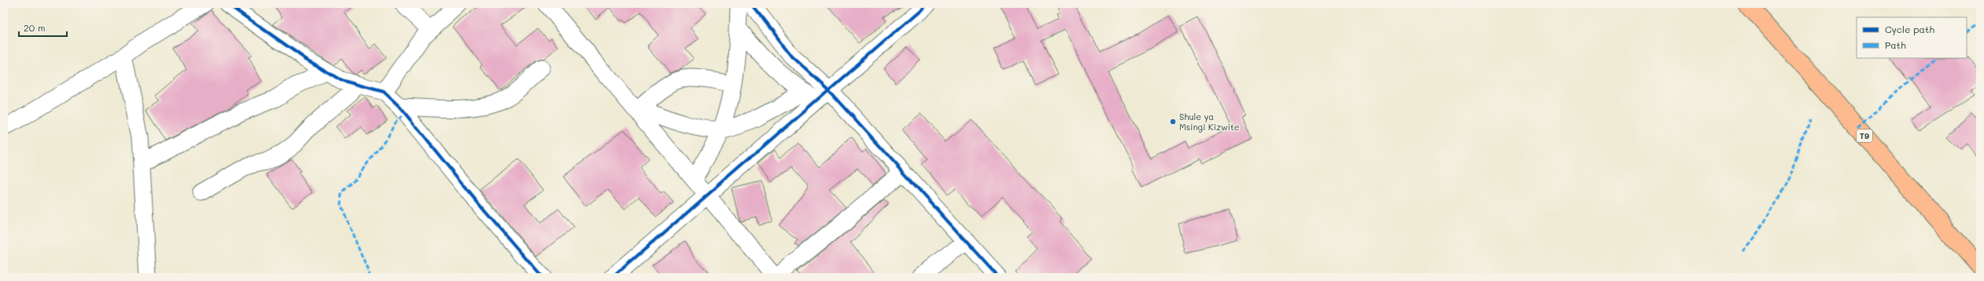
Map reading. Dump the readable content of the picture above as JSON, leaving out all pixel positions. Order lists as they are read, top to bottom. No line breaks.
{"streets":{"highway":["T9"]},"places":["Shule ya Msingi Kizwite"],"legend":["Cycle path","Path"],"scale_bar":"20 m"}
